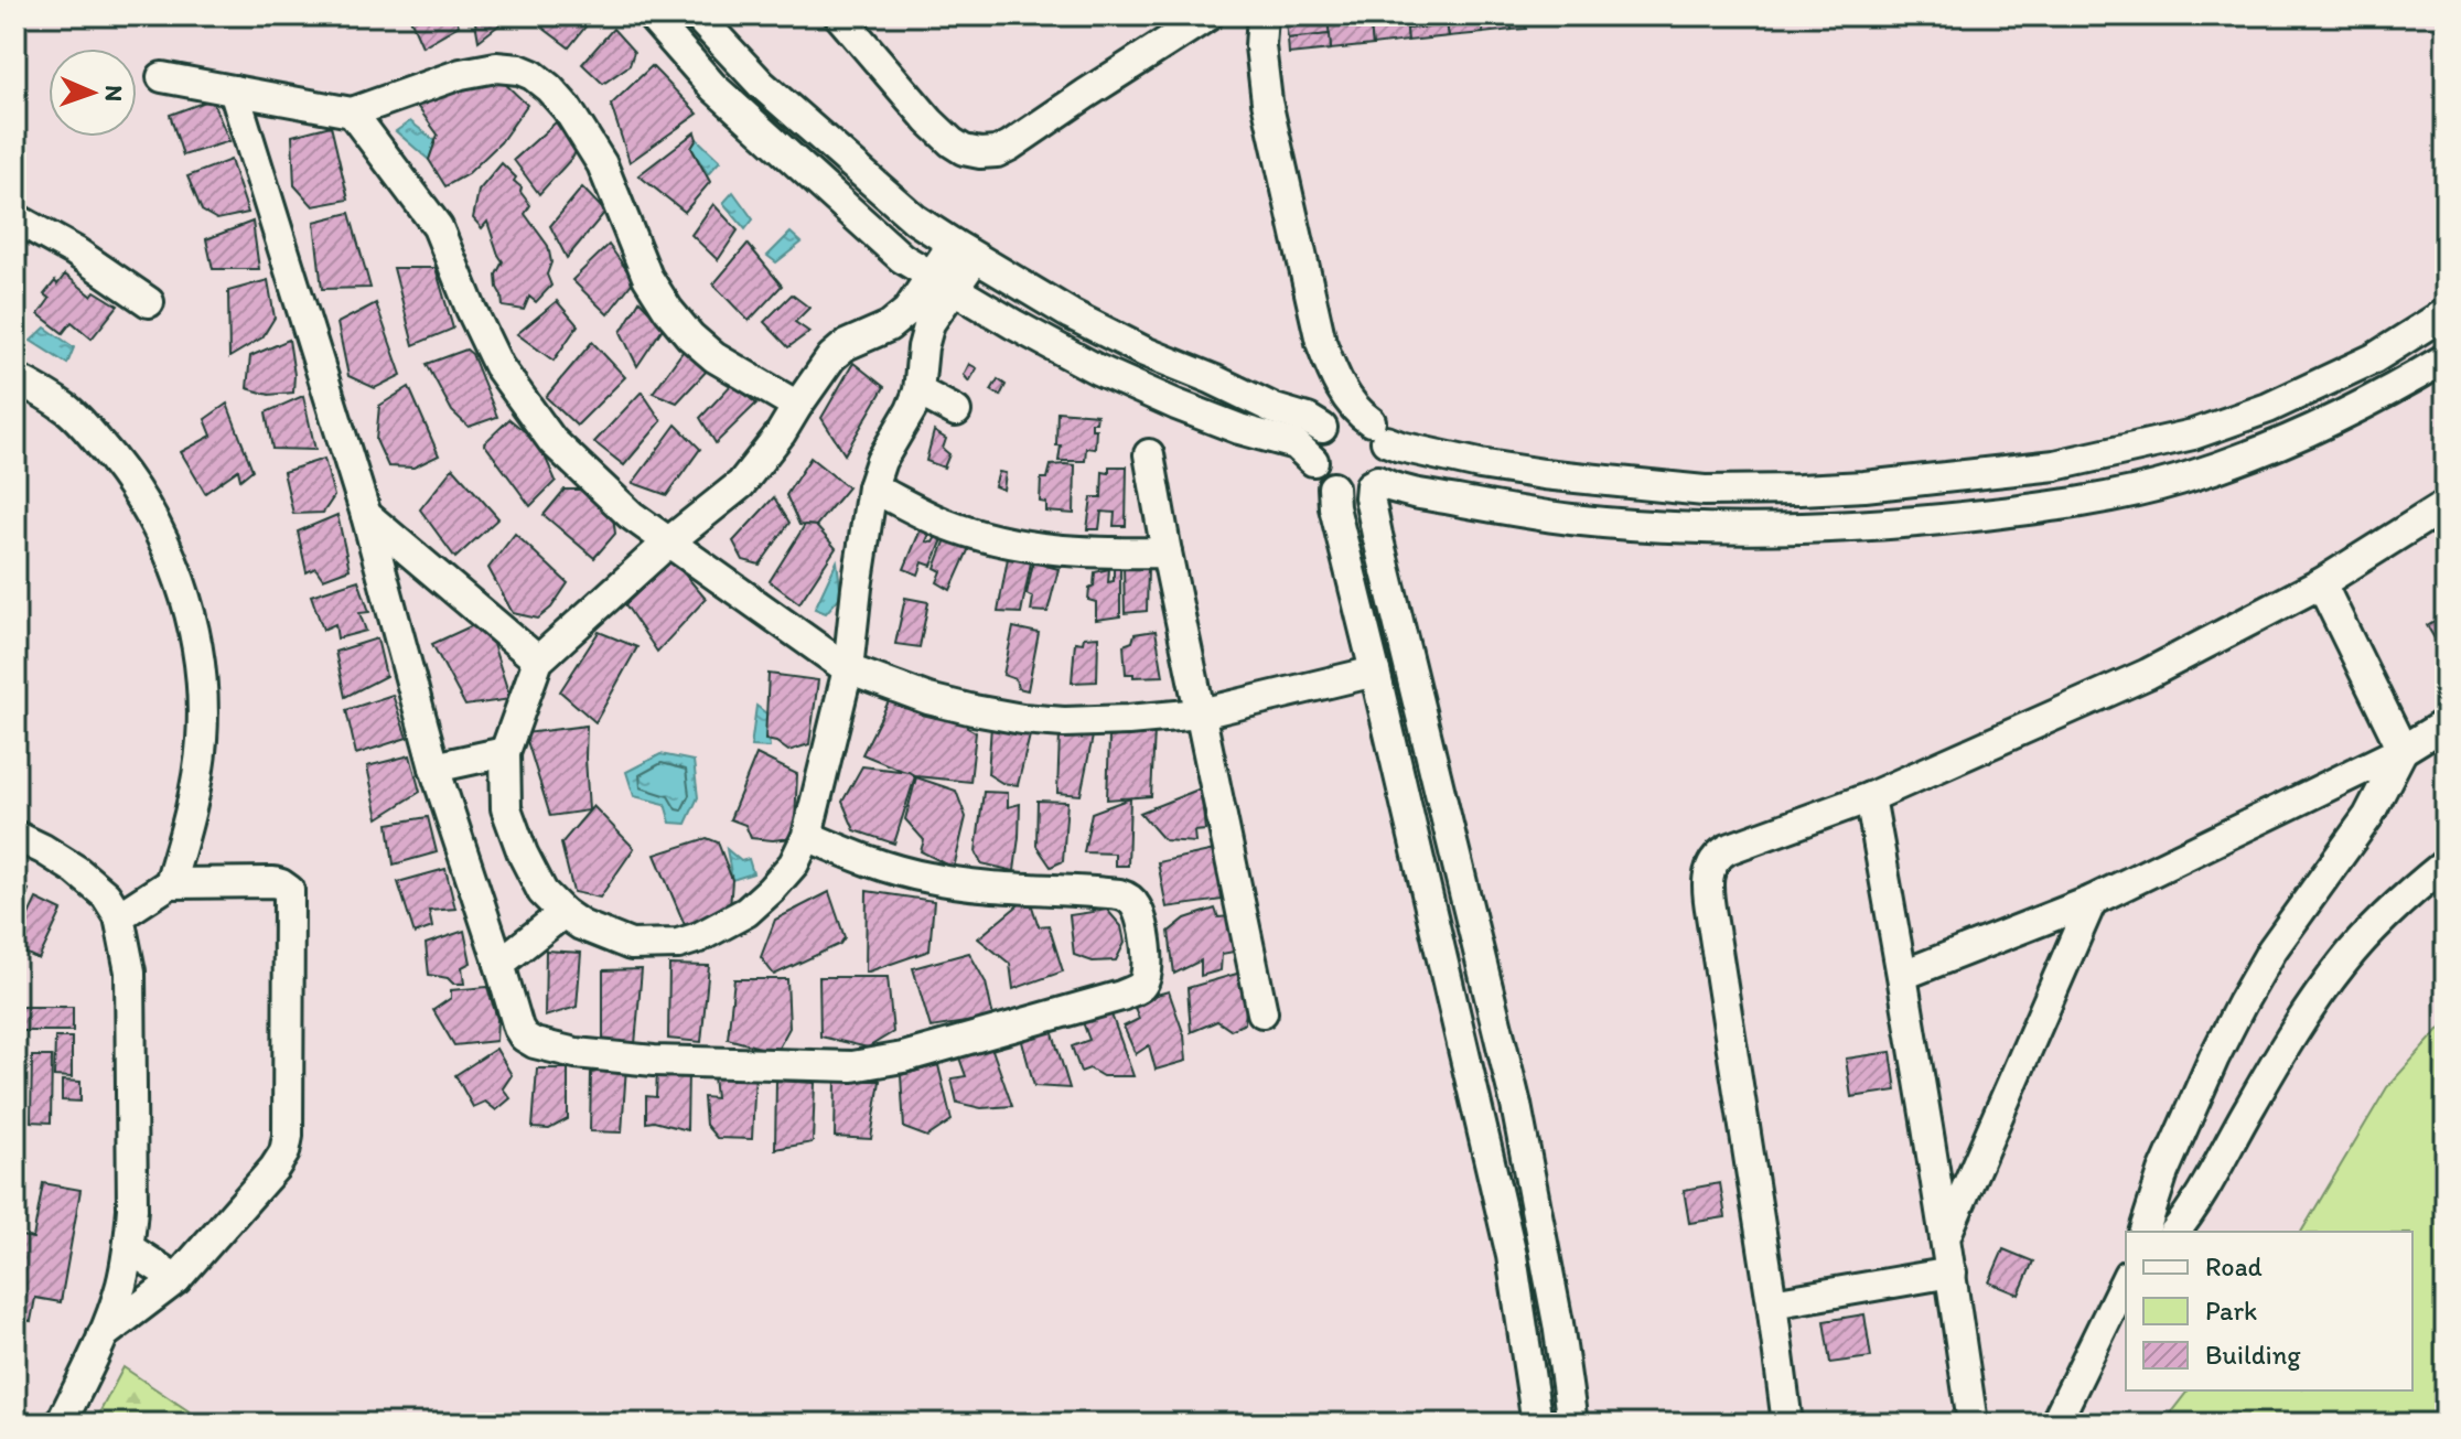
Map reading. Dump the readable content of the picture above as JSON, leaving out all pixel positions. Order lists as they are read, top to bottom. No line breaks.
{"legend":["Road","Park","Building"],"north":"right"}
